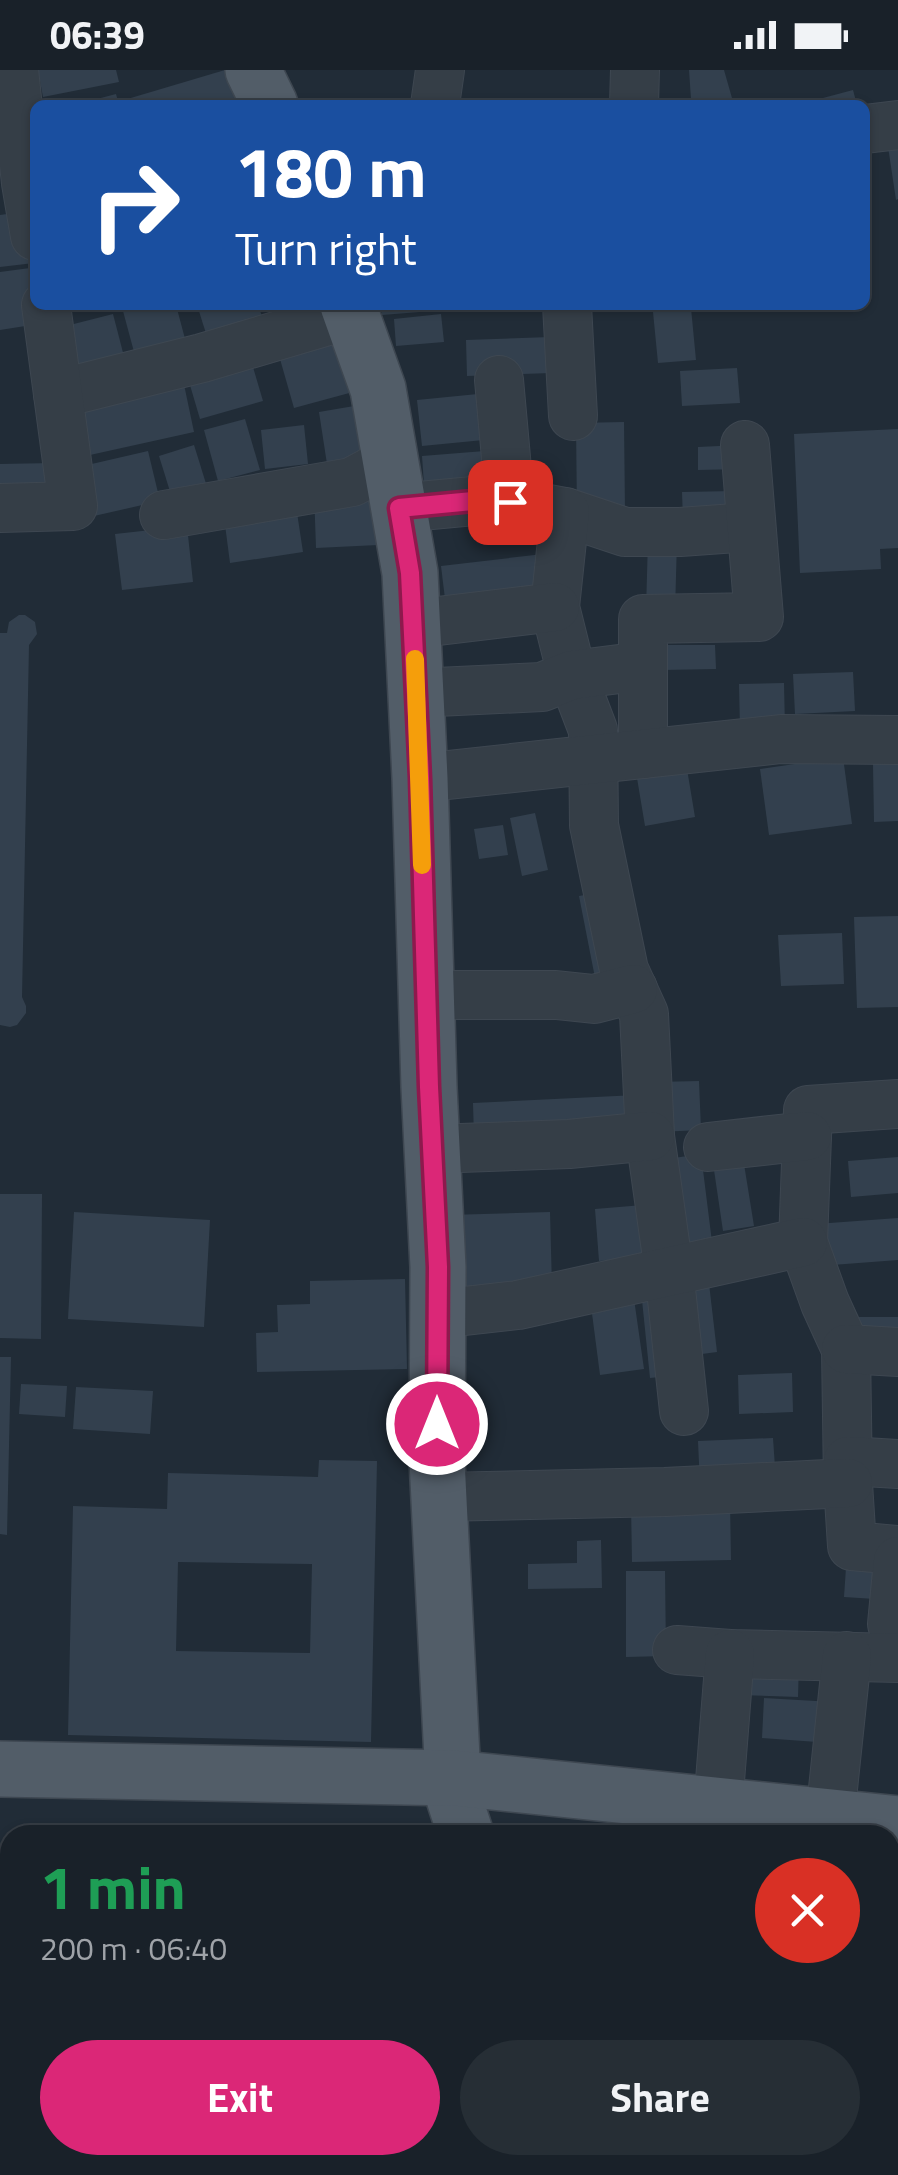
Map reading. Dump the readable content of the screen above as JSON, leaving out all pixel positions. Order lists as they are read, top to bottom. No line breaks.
{"page":{"status":"06:39","turn":["180 m","Turn right"],"heading":["1 min","200 m · 06:40"],"buttons":["Exit","Share"]}}
